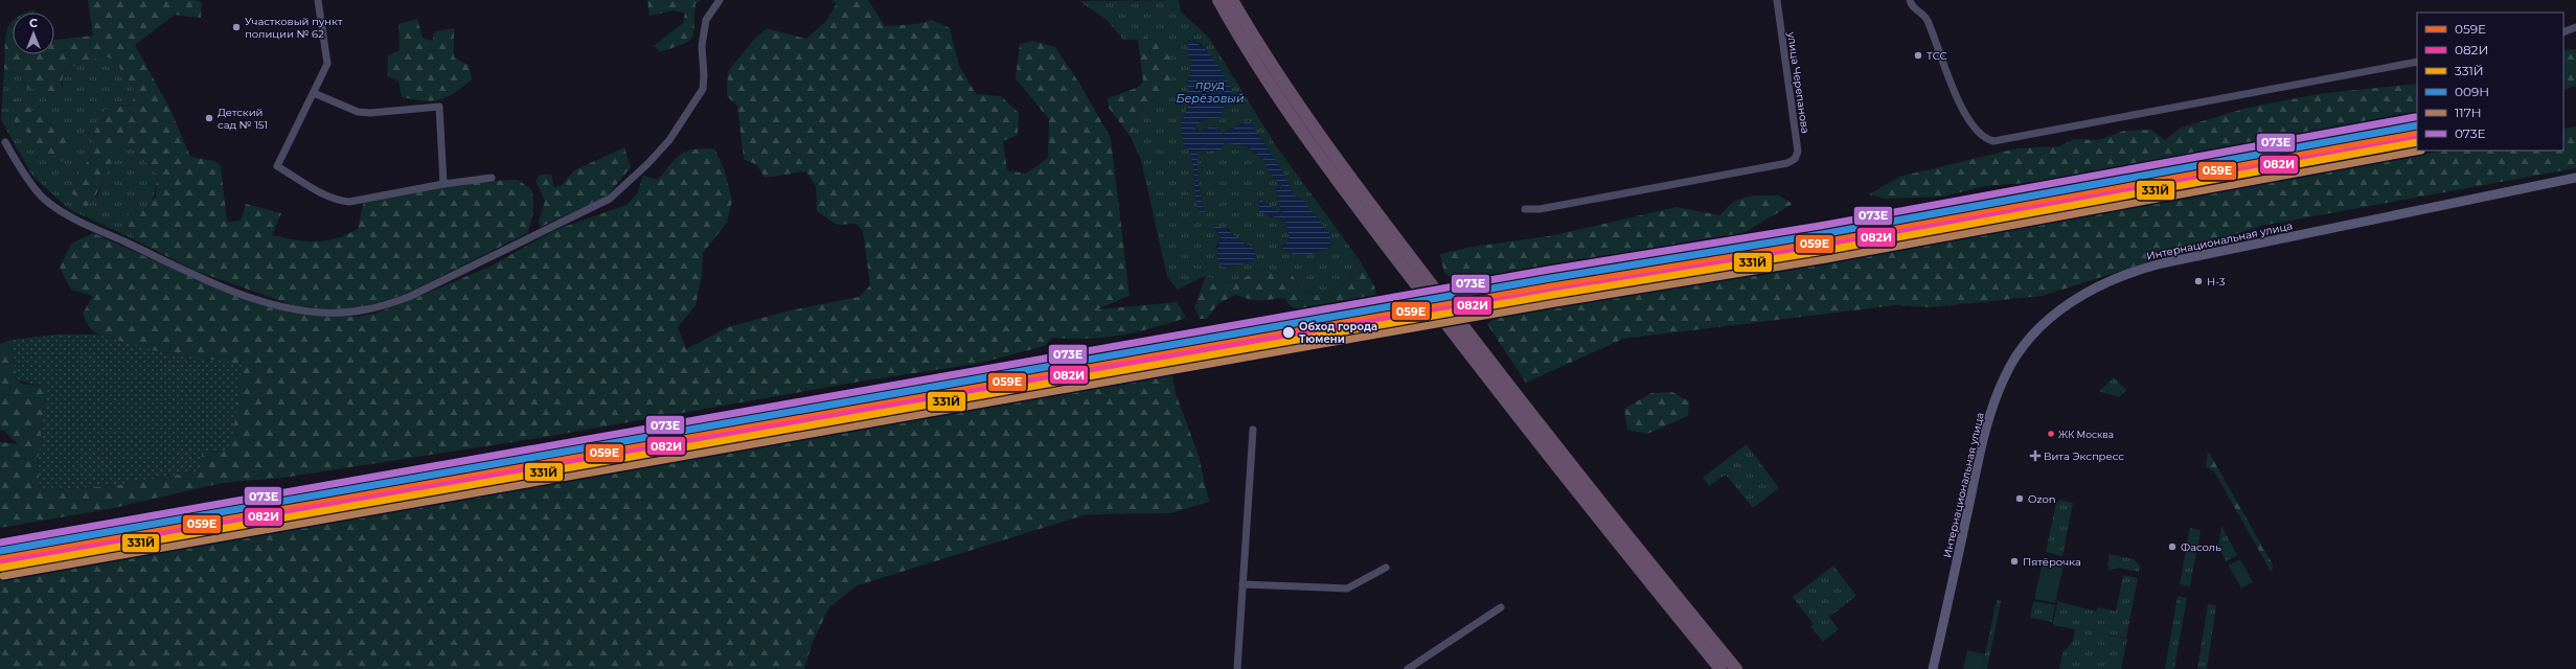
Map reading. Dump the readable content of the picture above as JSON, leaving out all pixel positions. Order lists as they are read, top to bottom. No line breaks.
{"streets":{"street":["улица Черепанова","Интернациональная улица"]},"water":["пруд Берёзовый"],"places":{"other":["Участковый пункт полиции № 62","ТСС","Детский сад № 151","Н-3","Обход города Тюмени","ЖК Москва","Ozon","Фасоль","Пятёрочка"],"health":["Вита Экспресс"]},"lines":["transit line 073Е","transit line 009Н","transit line 059Е","transit line 082И","transit line 331Й","transit line 117Н"],"legend":["059Е","082И","331Й","009Н","117Н","073Е"],"north":"top"}
